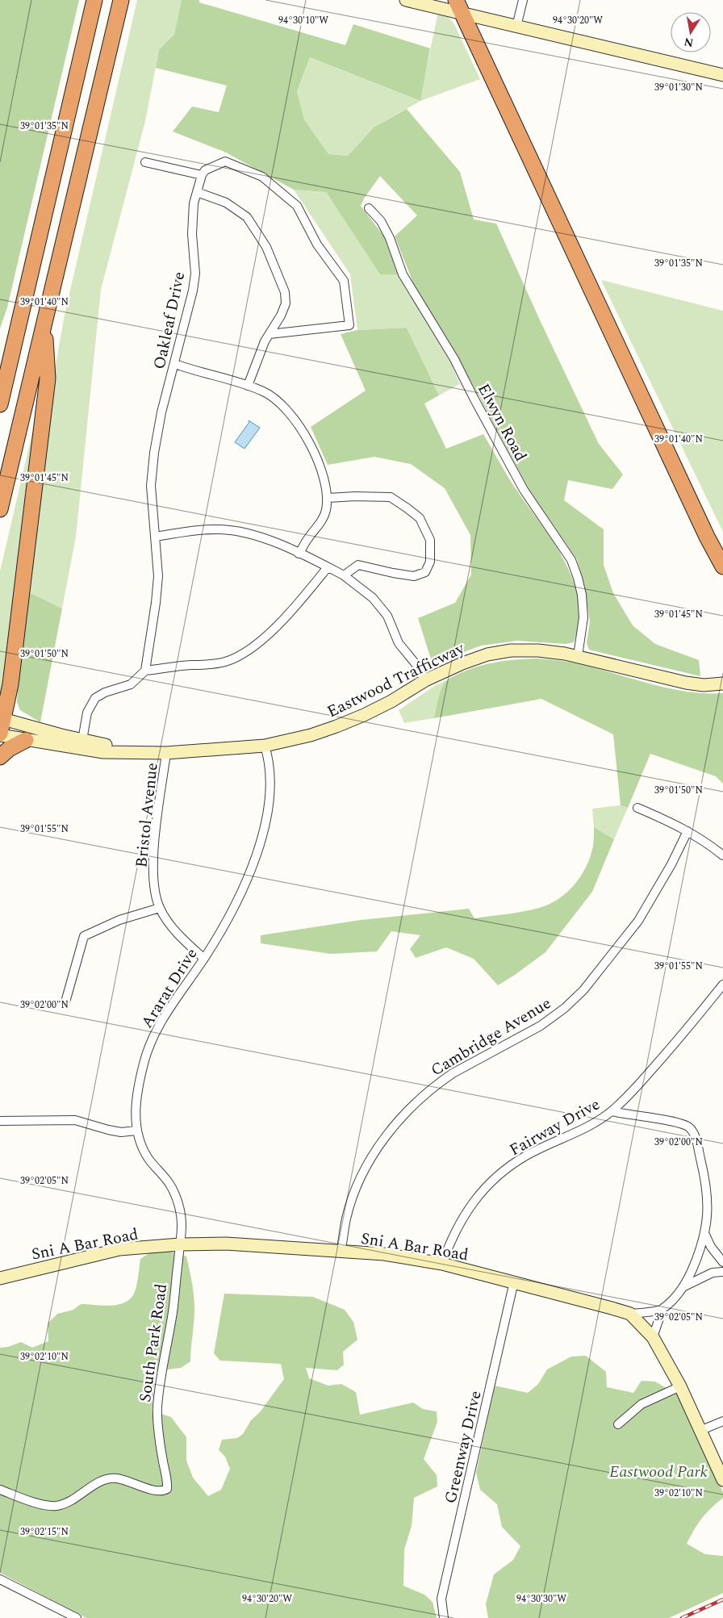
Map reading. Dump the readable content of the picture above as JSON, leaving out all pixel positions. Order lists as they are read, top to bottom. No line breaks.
{"streets":{"street":["Oakleaf Drive","Elwyn Road","Eastwood Trafficway","Bristol Avenue","Ararat Drive","Cambridge Avenue","Fairway Drive","Sni A Bar Road","South Park Road","Greenway Drive"]},"crossings":[["Elwyn Road","Eastwood Trafficway"],["Eastwood Trafficway","Bristol Avenue"],["Eastwood Trafficway","Ararat Drive"],["Bristol Avenue","Ararat Drive"],["Ararat Drive","Sni A Bar Road"],["Ararat Drive","South Park Road"],["Cambridge Avenue","Sni A Bar Road"],["Fairway Drive","Sni A Bar Road"],["Sni A Bar Road","South Park Road"],["Sni A Bar Road","Greenway Drive"]],"parks":["Eastwood Park"],"north":"bottom","coordinates":["94°30'10\"W","94°30'20\"W","39°01'30\"N","39°01'35\"N","39°01'40\"N","39°01'45\"N","39°01'50\"N","39°01'55\"N","39°02'00\"N","39°02'05\"N","39°02'10\"N","39°02'15\"N","94°30'30\"W"]}
